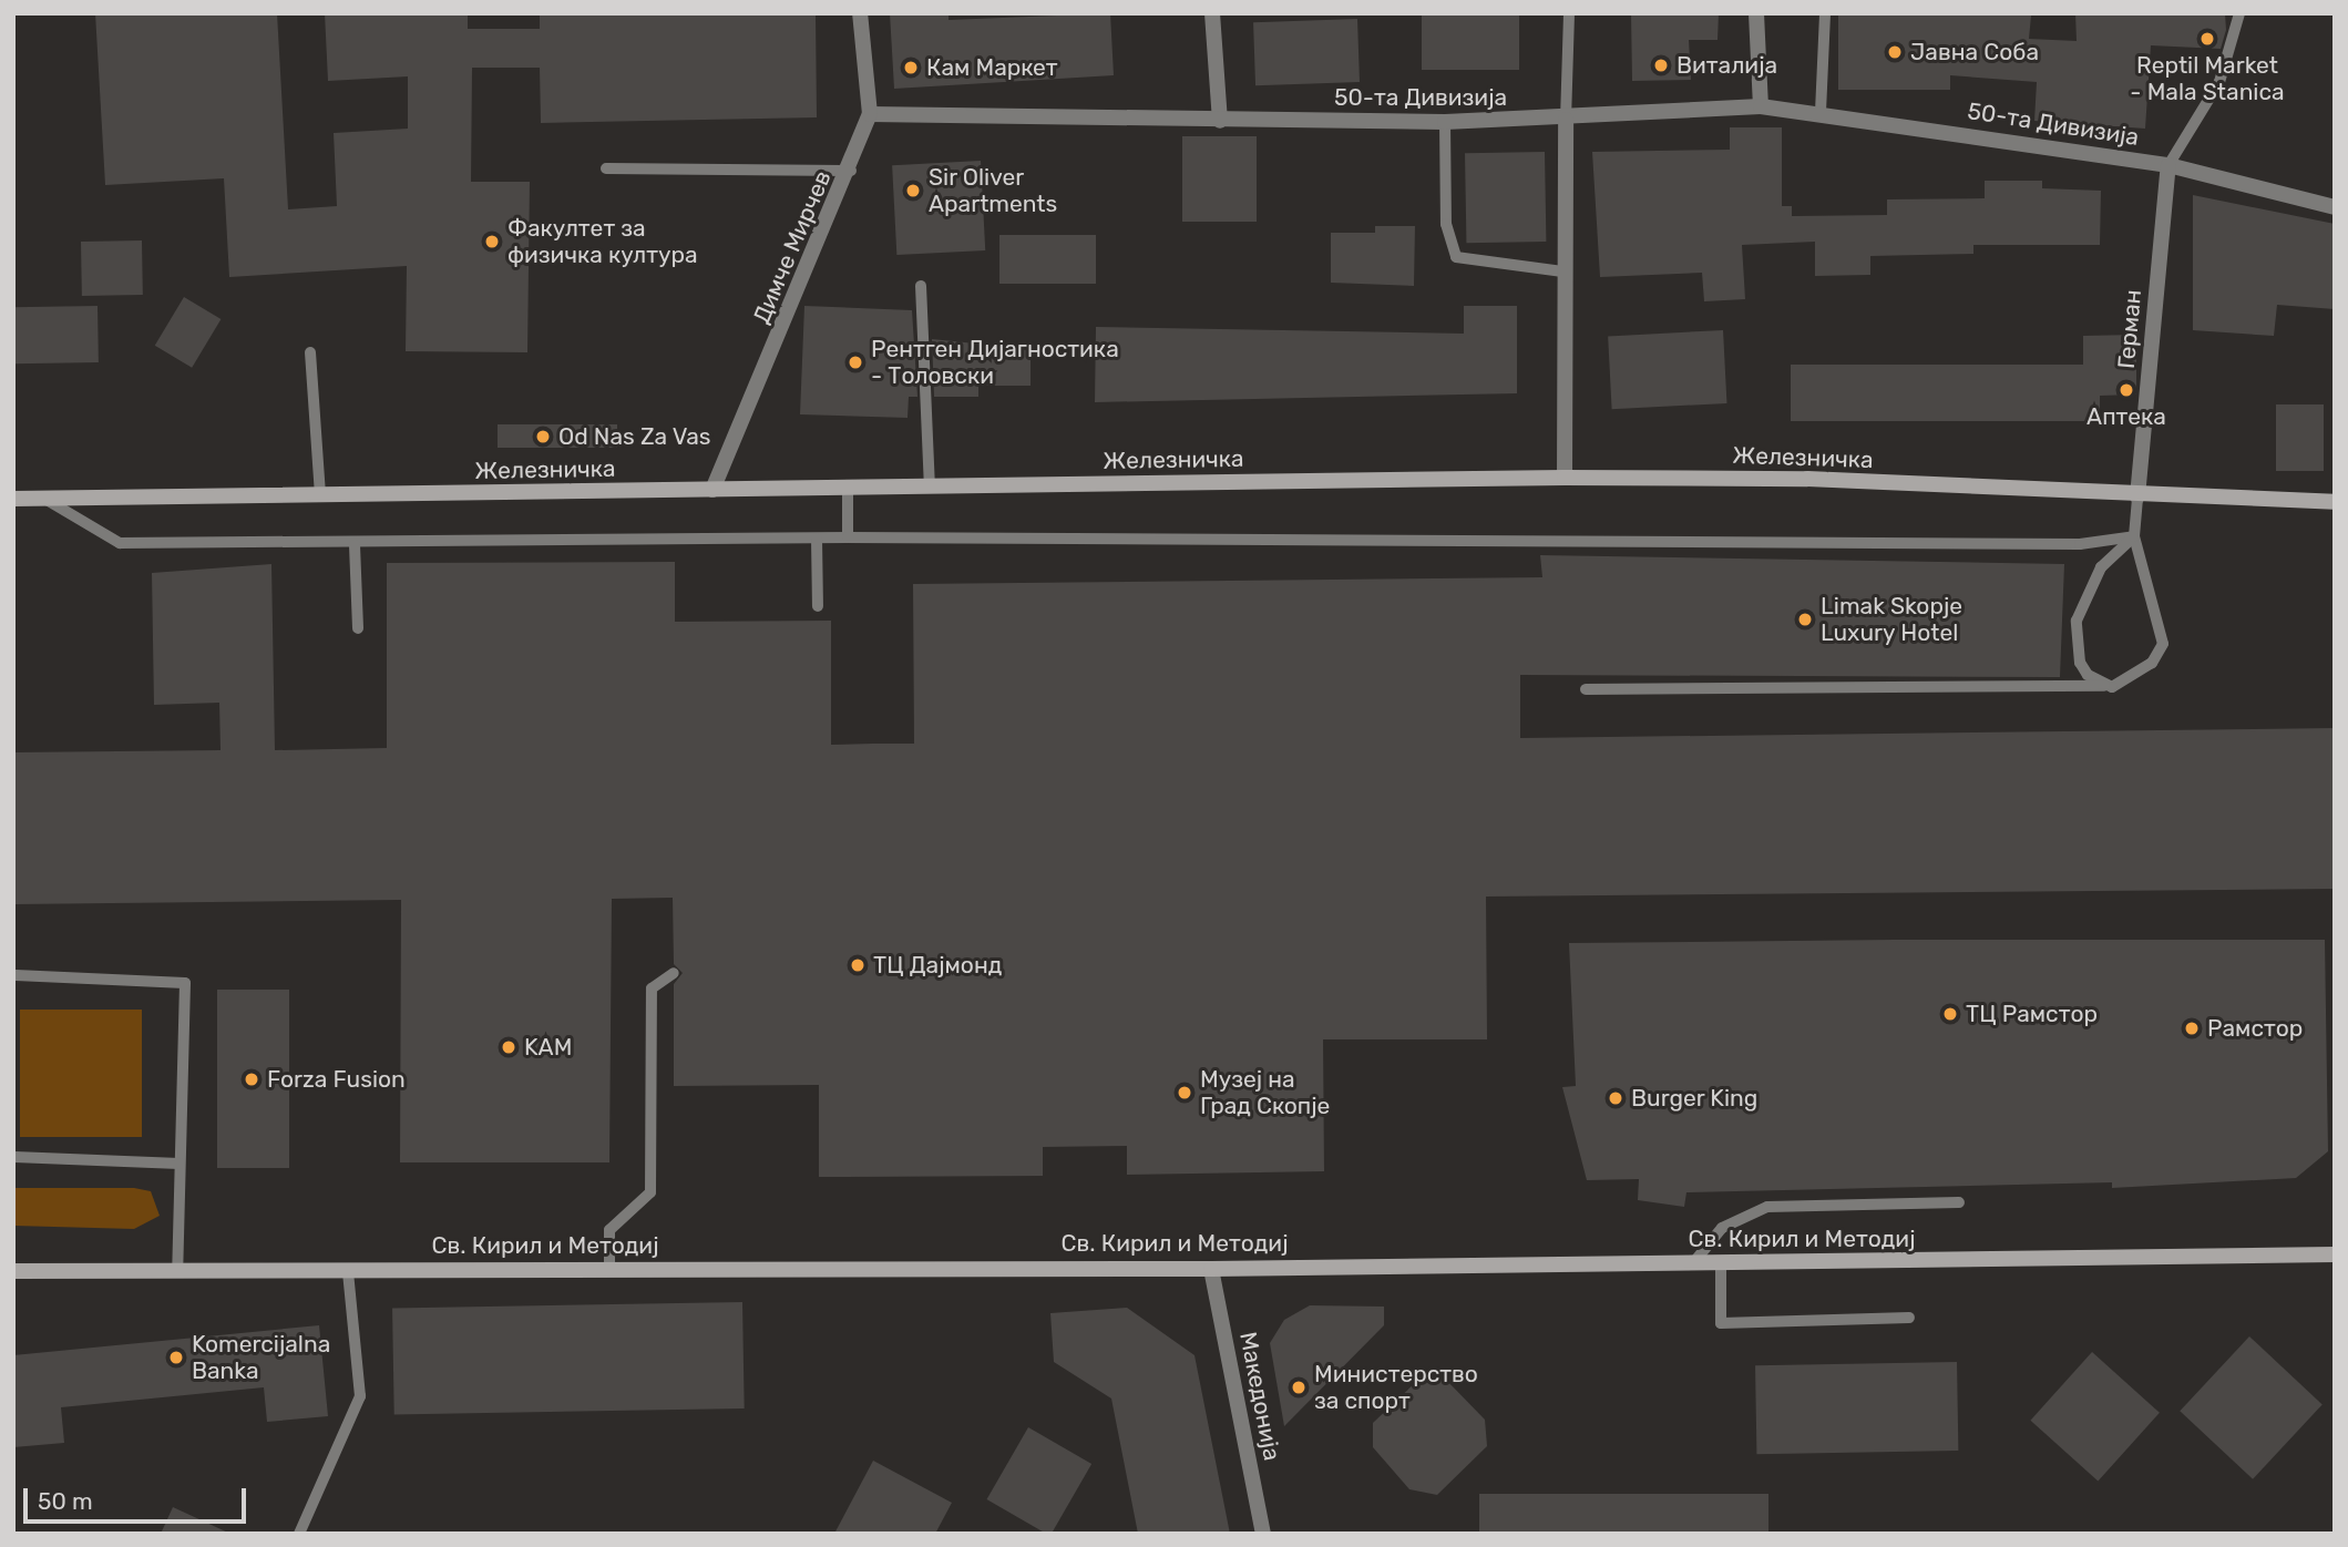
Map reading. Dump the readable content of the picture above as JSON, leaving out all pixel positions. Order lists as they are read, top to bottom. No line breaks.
{"streets":{"street":["50-та Дивизија","Димче Мирчев","Герман","Железничка","Св. Кирил и Методиј","Македонија"]},"crossings":[["50-та Дивизија","Димче Мирчев"],["50-та Дивизија","Герман"],["Димче Мирчев","Железничка"],["Герман","Железничка"],["Св. Кирил и Методиј","Македонија"]],"places":["Reptil Market - Mala Stanica","Јавна Соба","Виталија","Кам Маркет","Sir Oliver Apartments","Факултет за физичка култура","Рентген Дијагностика - Толовски","Аптека","Od Nas Za Vas","Limak Skopje Luxury Hotel","ТЦ Дајмонд","ТЦ Рамстор","Рамстор","KAM","Forza Fusion","Музеј на Град Скопје","Burger King","Komercijalna Banka","Министерство за спорт"],"scale_bar":"50 m"}
